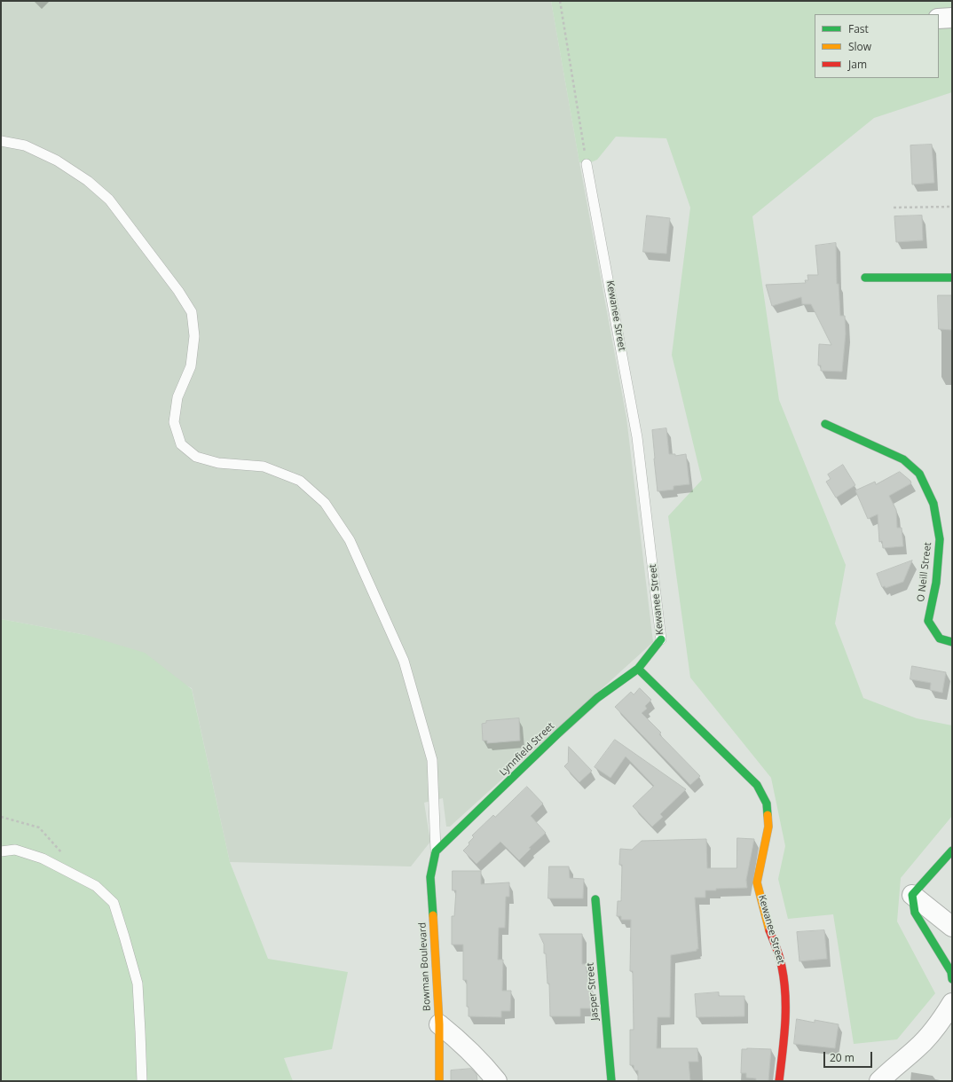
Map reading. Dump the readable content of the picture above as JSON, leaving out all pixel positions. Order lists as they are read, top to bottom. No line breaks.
{"streets":{"street":["Kewanee Street","O Neill Street","Lynnfield Street","Bowman Boulevard","Jasper Street"]},"crossings":[["Kewanee Street","Lynnfield Street"],["Lynnfield Street","Bowman Boulevard"]],"legend":["Fast","Slow","Jam"],"scale_bar":"20 m"}
